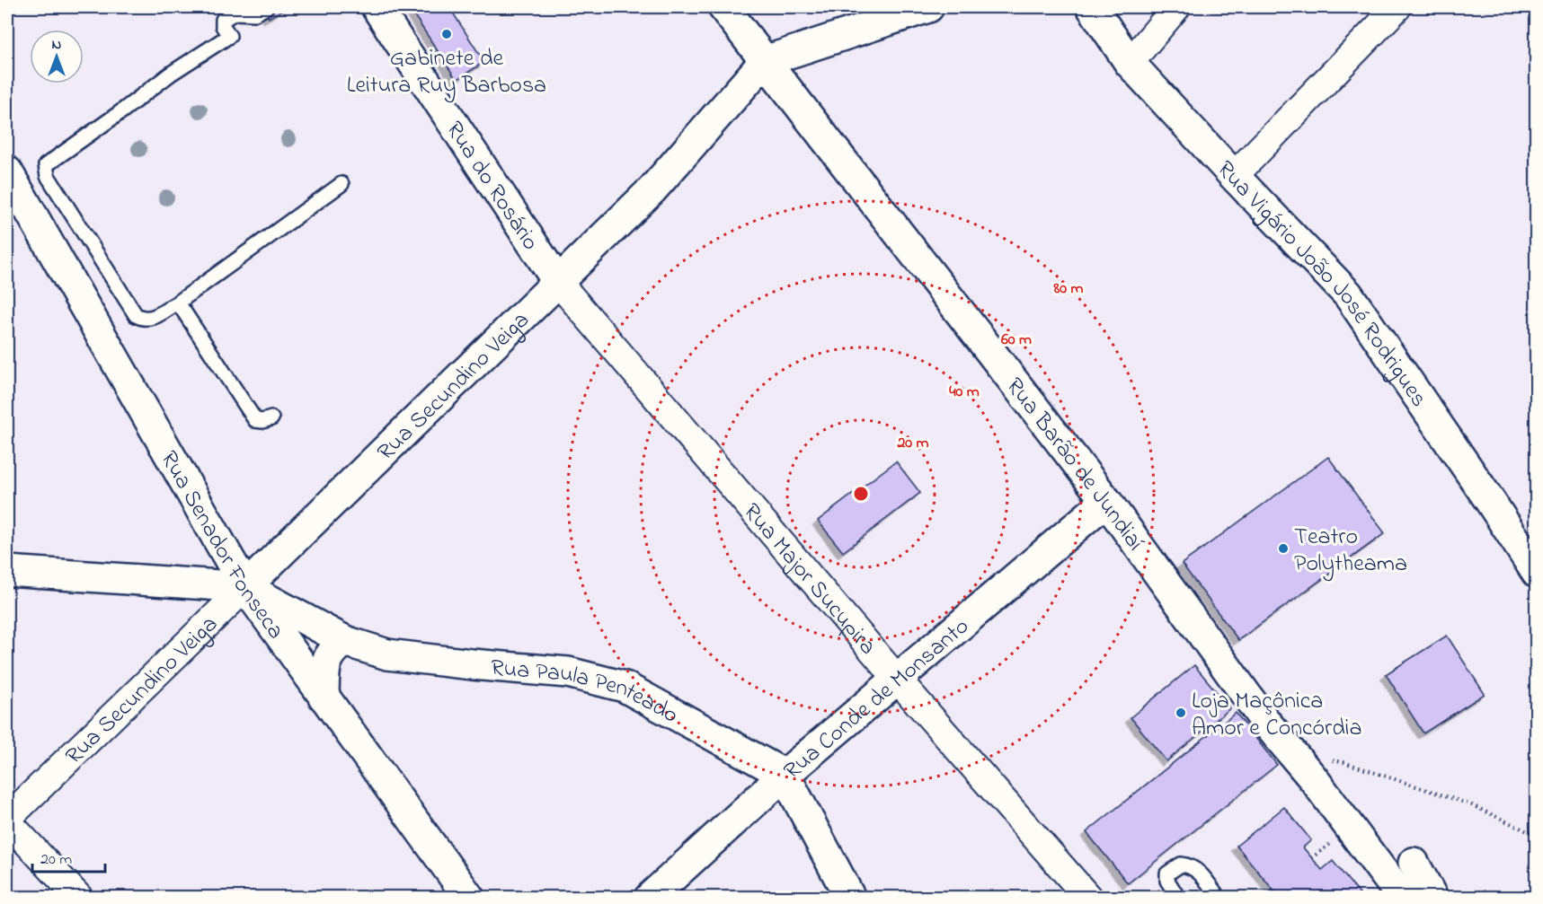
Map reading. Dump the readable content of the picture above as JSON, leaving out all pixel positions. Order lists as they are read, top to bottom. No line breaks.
{"streets":{"street":["Rua do Rosário","Rua Vigário João José Rodrigues","Rua Secundino Veiga","Rua Barão de Jundiaí","Rua Senador Fonseca","Rua Major Sucupira","Rua Paula Penteado","Rua Conde de Monsanto"]},"crossings":[["Rua do Rosário","Rua Secundino Veiga"],["Rua do Rosário","Rua Major Sucupira"],["Rua Secundino Veiga","Rua Barão de Jundiaí"],["Rua Secundino Veiga","Rua Senador Fonseca"],["Rua Secundino Veiga","Rua Major Sucupira"],["Rua Secundino Veiga","Rua Paula Penteado"],["Rua Barão de Jundiaí","Rua Conde de Monsanto"],["Rua Senador Fonseca","Rua Paula Penteado"],["Rua Major Sucupira","Rua Conde de Monsanto"],["Rua Paula Penteado","Rua Conde de Monsanto"]],"places":["Gabinete de Leitura Ruy Barbosa","Teatro Polytheama","Loja Maçônica Amor e Concórdia"],"scale_bar":"20 m","north":"top","rings":["80 m","60 m","40 m","20 m"]}
